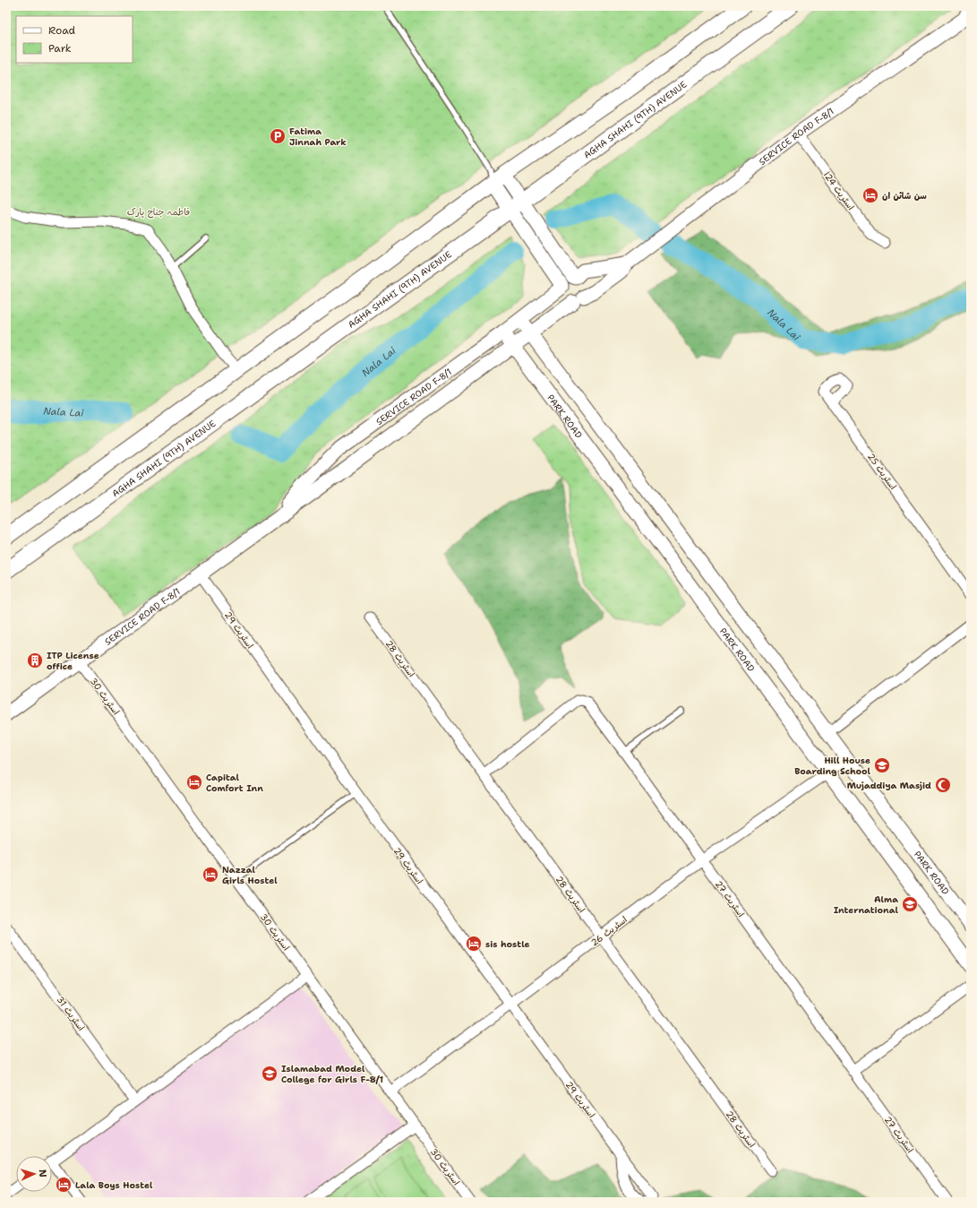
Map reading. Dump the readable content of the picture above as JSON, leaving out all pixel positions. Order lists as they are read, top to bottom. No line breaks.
{"streets":{"main road":["AGHA SHAHI (9TH) AVENUE"],"street":["SERVICE ROAD F-8/1","اسٹریٹ 24ا","PARK ROAD","اسٹریٹ 25","اسٹریٹ 29","اسٹریٹ 28","اسٹریٹ 30","اسٹریٹ 27","اسٹریٹ 26","اسٹریٹ 31"]},"crossings":[["SERVICE ROAD F-8/1","اسٹریٹ 24ا"],["SERVICE ROAD F-8/1","PARK ROAD"],["SERVICE ROAD F-8/1","اسٹریٹ 29"],["SERVICE ROAD F-8/1","اسٹریٹ 30"],["PARK ROAD","اسٹریٹ 26"],["اسٹریٹ 29","اسٹریٹ 26"],["اسٹریٹ 28","اسٹریٹ 27"],["اسٹریٹ 28","اسٹریٹ 26"],["اسٹریٹ 30","اسٹریٹ 26"],["اسٹریٹ 27","اسٹریٹ 26"]],"water":["Nala Lai"],"parks":["فاطمہ جناح پارک"],"places":{"parking":["Fatima Jinnah Park"],"hotel":["سن شائن ان","Capital Comfort Inn","Nazzal Girls Hostel","sis hostle","Lala Boys Hostel"],"building":["ITP License office"],"school or university":["Hill House Boarding School","Alma International","Islamabad Model College for Girls F-8/1"],"mosque":["Mujaddiya Masjid"]},"legend":["Road","Park"],"north":"right"}
